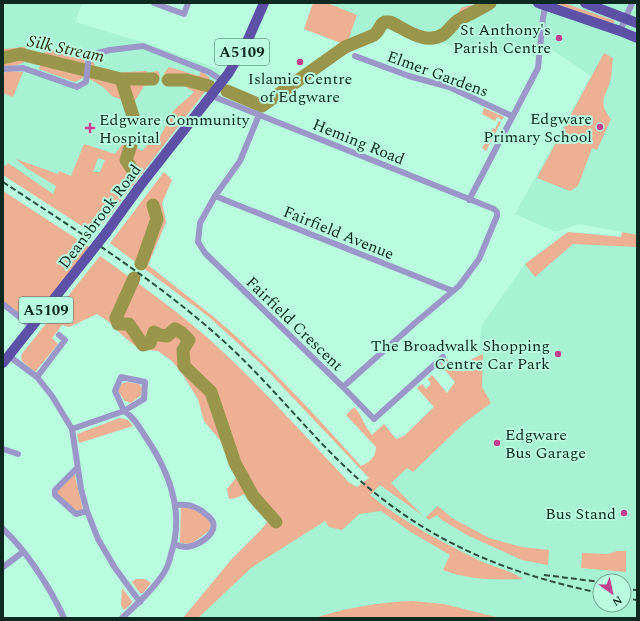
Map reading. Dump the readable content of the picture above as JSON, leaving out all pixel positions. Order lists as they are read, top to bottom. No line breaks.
{"streets":{"main road":["A5109","Deansbrook Road"],"street":["Elmer Gardens","Heming Road","Fairfield Avenue","Fairfield Crescent"]},"crossings":[["Heming Road","Deansbrook Road"],["Heming Road","Fairfield Crescent"],["Fairfield Avenue","Fairfield Crescent"]],"water":["Silk Stream"],"places":{"other":["St Anthony's Parish Centre","Islamic Centre of Edgware","Edgware Primary School","The Broadwalk Shopping Centre Car Park","Edgware Bus Garage","Bus Stand"],"health":["Edgware Community Hospital"]},"north":"bottom right"}
